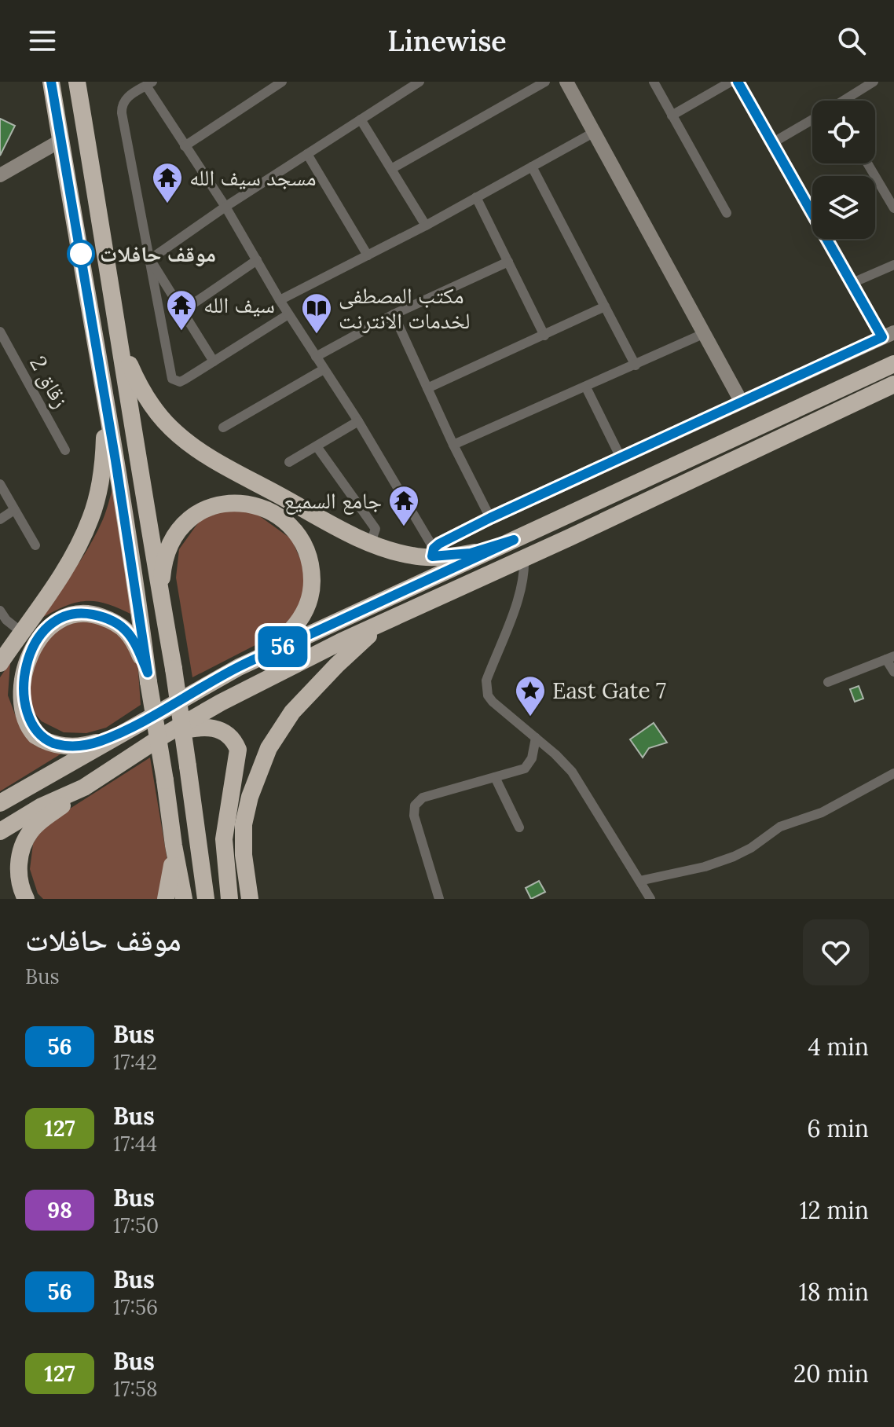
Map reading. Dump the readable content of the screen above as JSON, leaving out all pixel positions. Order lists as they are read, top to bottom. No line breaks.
{"streets":{"street":["زقاق 2"]},"places":{"temple":["مسجد سيف الله","سيف الله","جامع السميع"],"other":["موقف حافلات"],"library":["مكتب المصطفى لخدمات الانترنت"],"place":["East Gate 7"]},"lines":["bus line 56"],"page":{"header":"Linewise","on_map":"56","heading":["موقف حافلات","Bus"],"list":[{"mark":"56","name":"Bus","note":"17:42","value":"4 min"},{"mark":"127","name":"Bus","note":"17:44","value":"6 min"},{"mark":"98","name":"Bus","note":"17:50","value":"12 min"},{"mark":"56","name":"Bus","note":"17:56","value":"18 min"},{"mark":"127","name":"Bus","note":"17:58","value":"20 min"}]}}
